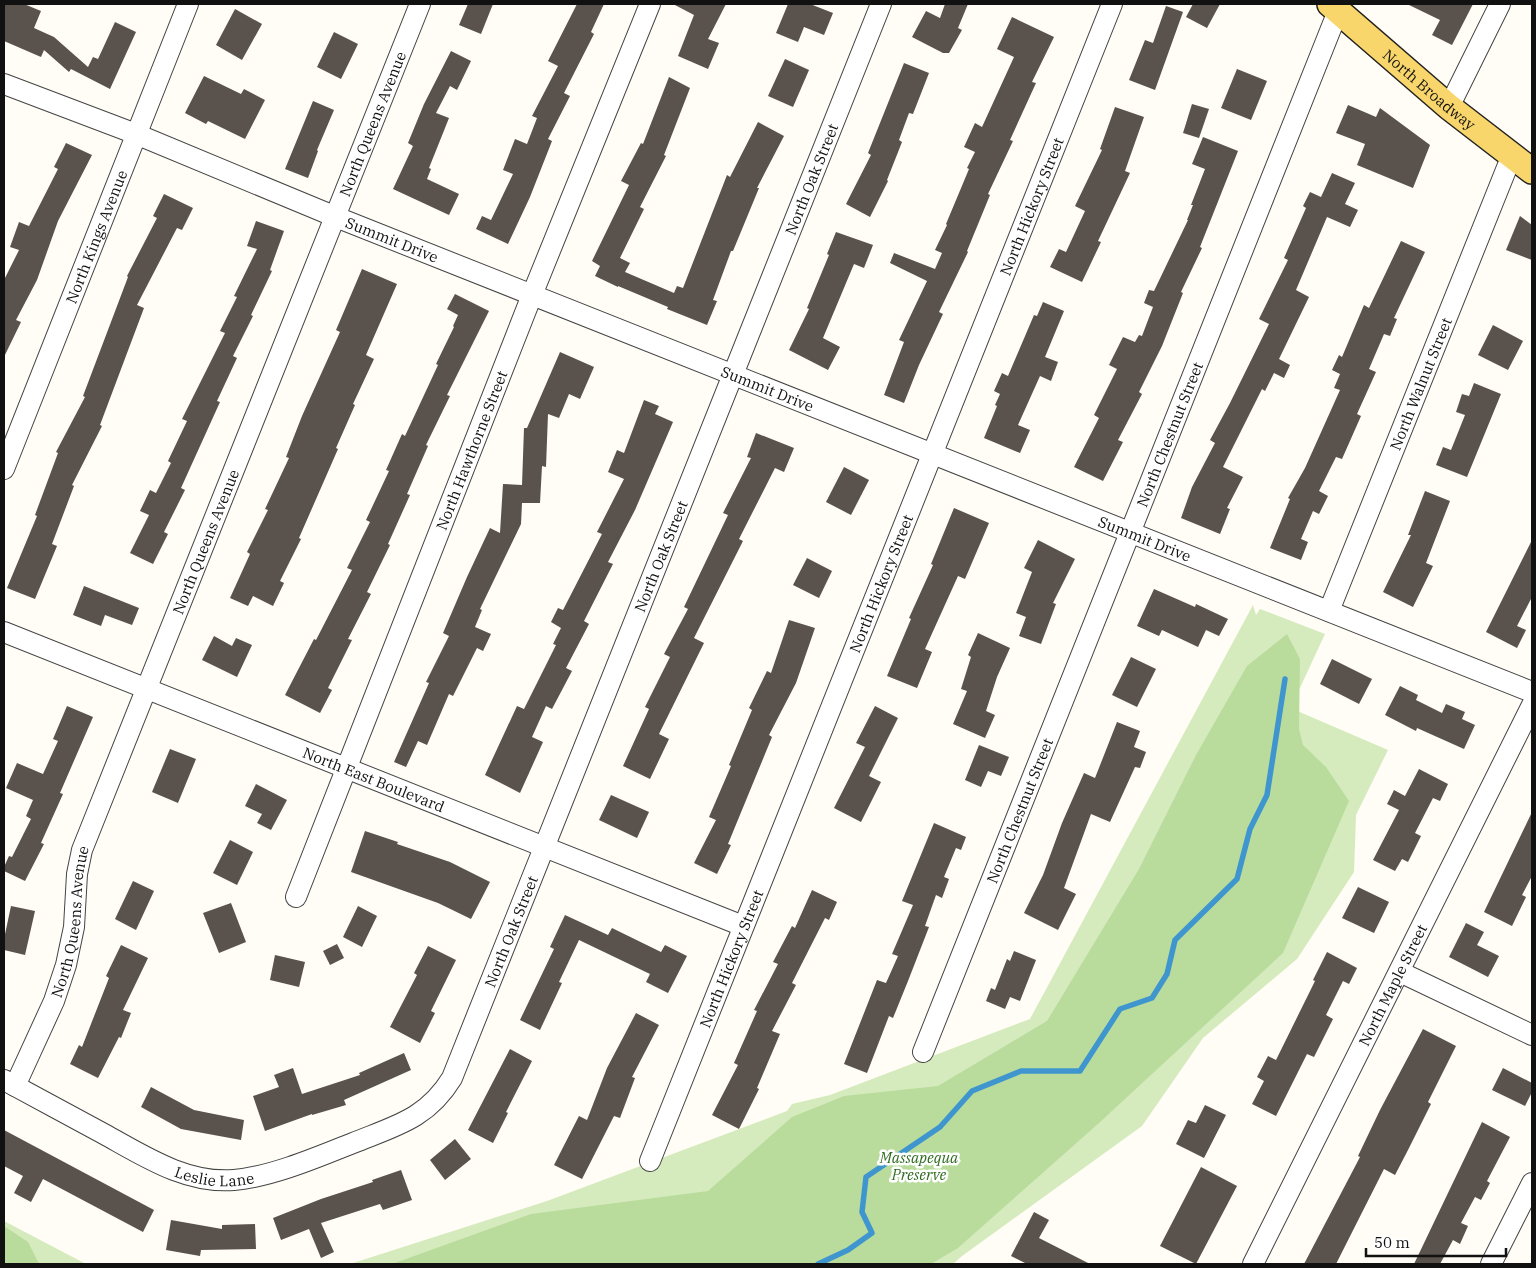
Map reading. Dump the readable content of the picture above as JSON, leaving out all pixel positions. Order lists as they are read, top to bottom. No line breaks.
{"streets":{"main road":["North Broadway"],"street":["North Queens Avenue","North Oak Street","North Hickory Street","North Kings Avenue","Summit Drive","North Walnut Street","North Chestnut Street","North Hawthorne Street","North East Boulevard","North Maple Street","Leslie Lane"]},"crossings":[["North Broadway","North Walnut Street"],["North Broadway","North Chestnut Street"],["North Queens Avenue","Summit Drive"],["North Queens Avenue","North East Boulevard"],["North Queens Avenue","Leslie Lane"],["North Oak Street","Summit Drive"],["North Oak Street","North East Boulevard"],["North Oak Street","Leslie Lane"],["North Hickory Street","Summit Drive"],["North Hickory Street","North East Boulevard"],["North Kings Avenue","Summit Drive"],["Summit Drive","North Walnut Street"],["Summit Drive","North Chestnut Street"],["Summit Drive","North Hawthorne Street"],["North Hawthorne Street","North East Boulevard"]],"parks":["Massapequa Preserve"],"scale_bar":"50 m"}
